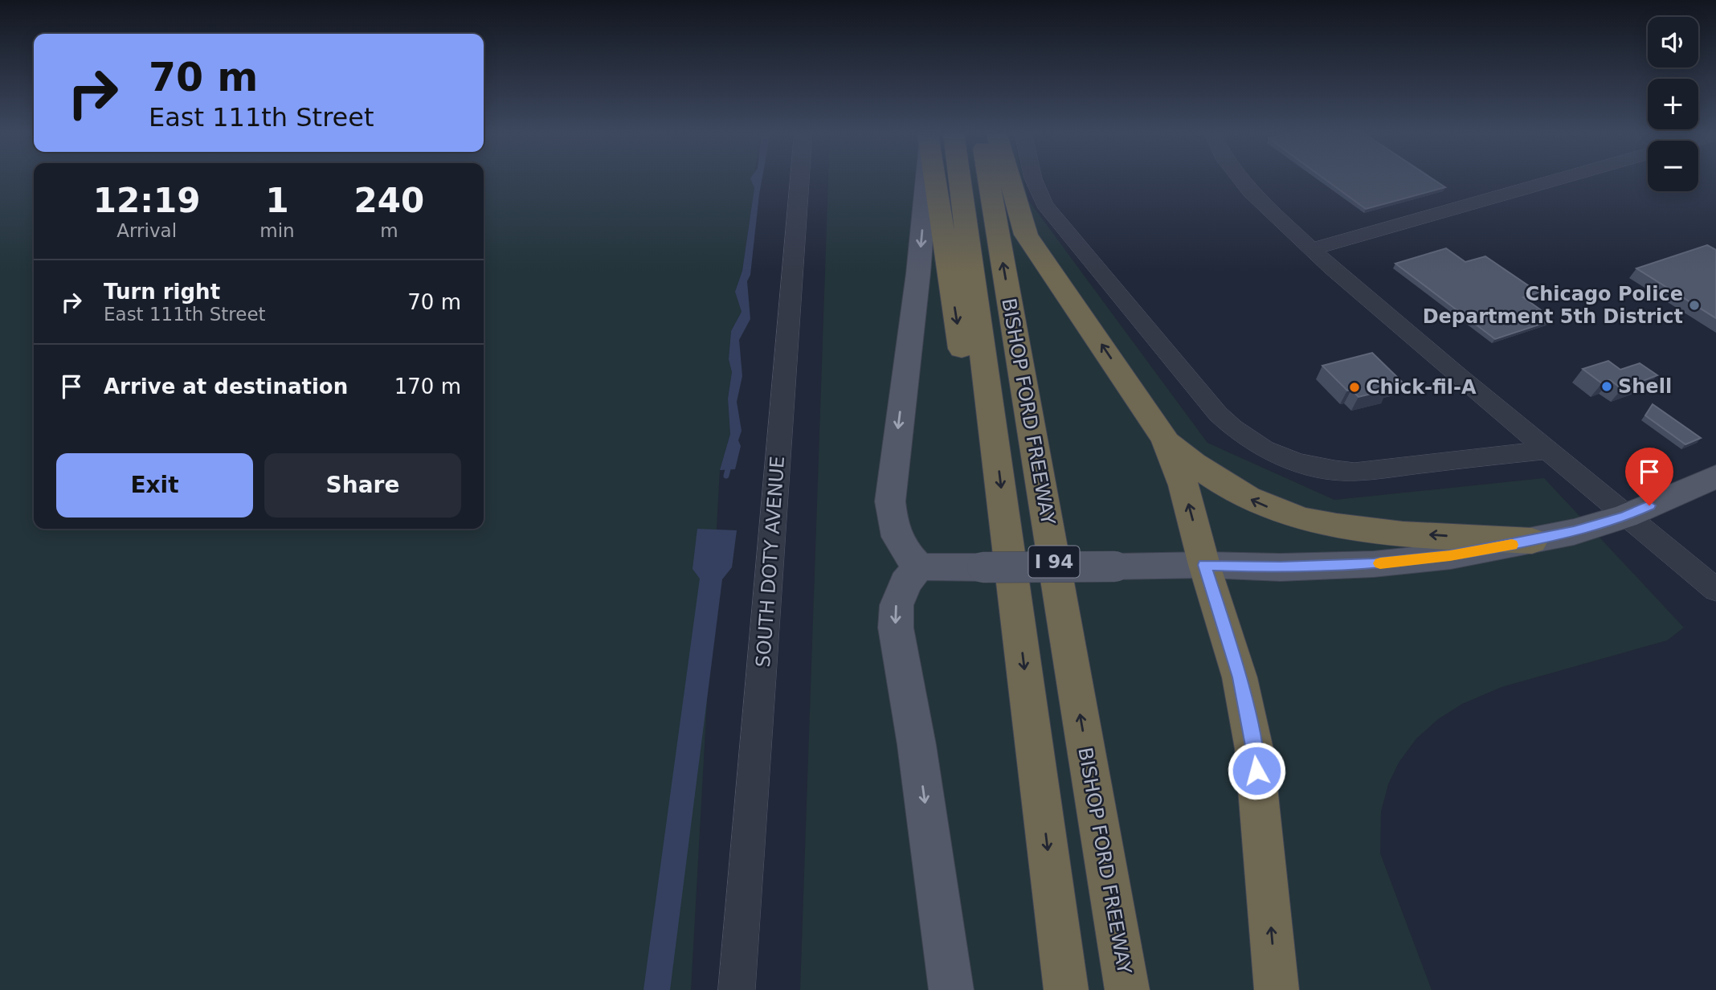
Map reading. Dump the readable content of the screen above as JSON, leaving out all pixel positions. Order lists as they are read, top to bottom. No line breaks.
{"streets":{"highway":["BISHOP FORD FREEWAY","I 94"],"street":["SOUTH DOTY AVENUE"]},"places":["Chicago Police Department 5th District","Shell","Chick-fil-A"],"page":{"map_buttons":["+","−"],"turn":["70 m","East 111th Street"],"eta":["12:19","Arrival","1","min","240","m"],"list":[{"name":"Turn right","note":"East 111th Street","value":"70 m"},{"name":"Arrive at destination","value":"170 m"}],"buttons":["Exit","Share"]}}
